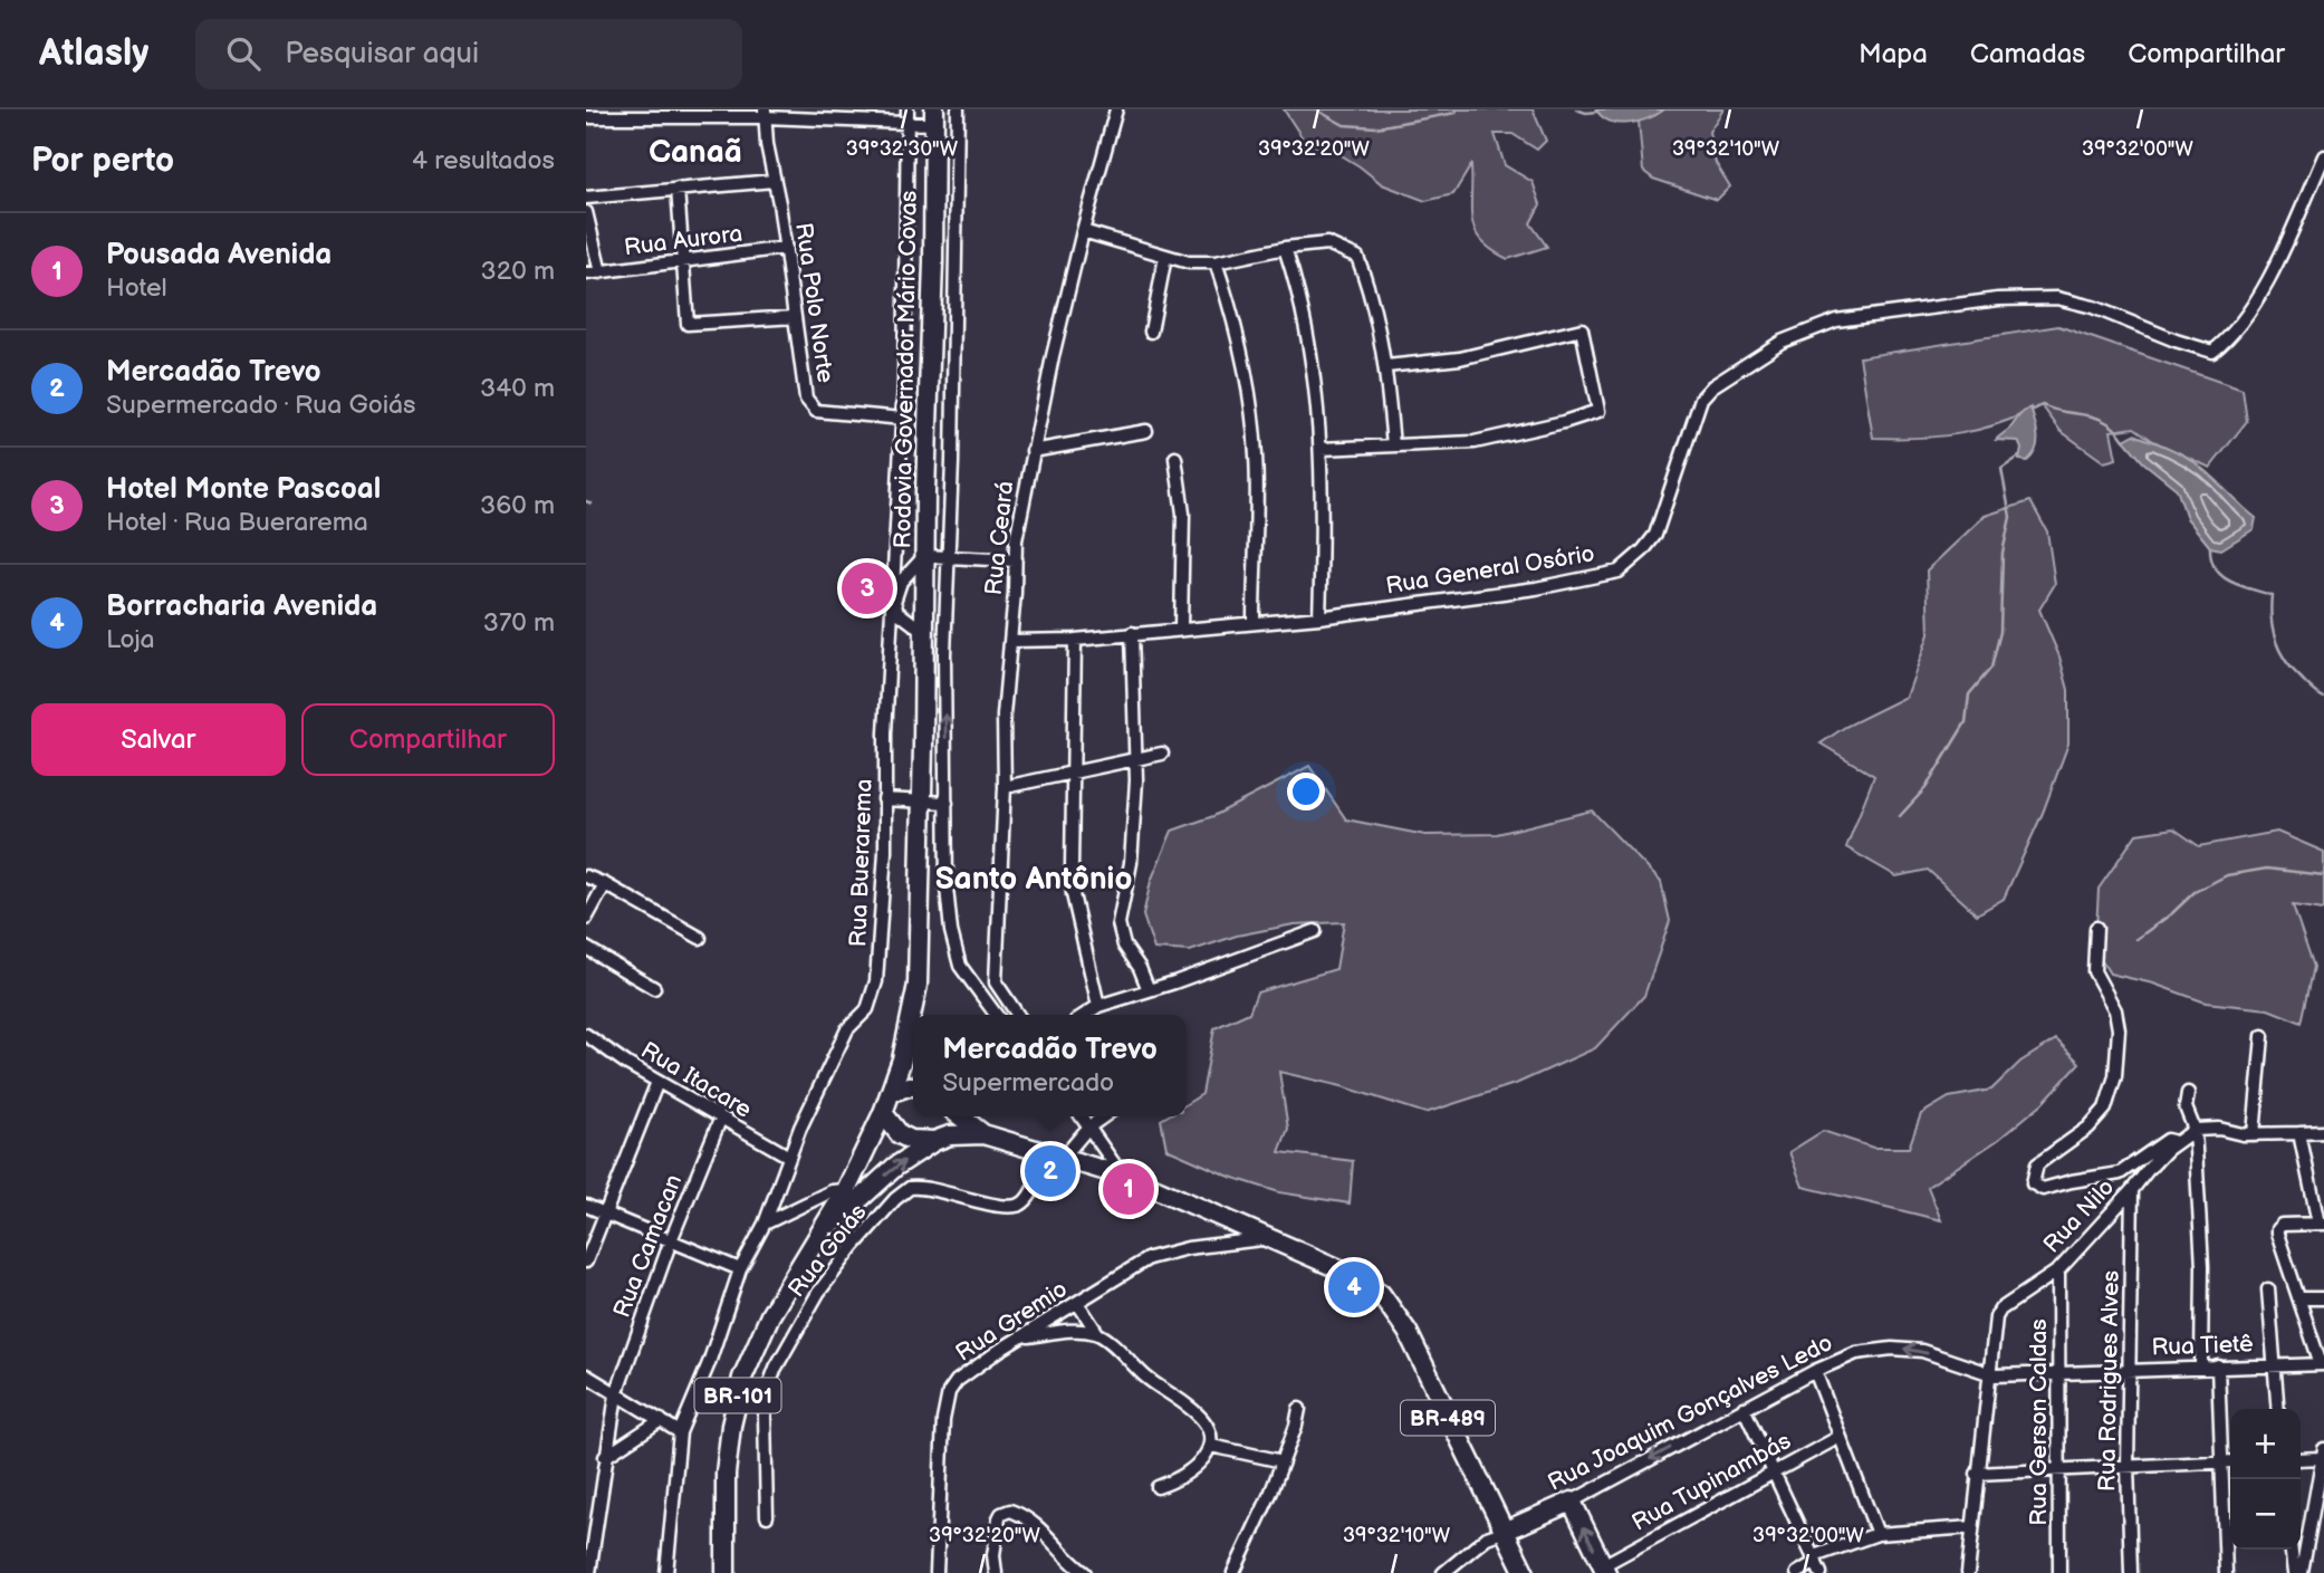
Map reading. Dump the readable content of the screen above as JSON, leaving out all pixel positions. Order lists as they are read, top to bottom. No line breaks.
{"streets":{"main road":["Rodovia Governador Mário Covas","BR-101","Rua Joaquim Gonçalves Ledo","BR-489"],"street":["Rua Aurora","Rua Polo Norte","Rua Ceará","Rua General Osório","Rua Buerarema","Rua Itacare","Rua Nilo","Rua Camacan","Rua Goiás","Rua Gremio","Rua Tietê","Rua Rodrigues Alves","Rua Gerson Caldas","Rua Tupinambás"]},"crossings":[["Rua Aurora","Rua Polo Norte"],["Rua Polo Norte","Rua Buerarema"],["Rodovia Governador Mário Covas","BR-489"],["Rua Ceará","Rua General Osório"],["Rua Buerarema","Rua Itacare"],["Rua Itacare","Rua Camacan"],["Rua Nilo","Rua Tietê"],["Rua Nilo","Rua Rodrigues Alves"],["Rua Nilo","Rua Joaquim Gonçalves Ledo"],["Rua Nilo","Rua Gerson Caldas"],["Rua Goiás","BR-489"],["Rua Gremio","BR-489"],["Rua Tietê","Rua Rodrigues Alves"],["Rua Tietê","Rua Joaquim Gonçalves Ledo"],["Rua Tietê","Rua Gerson Caldas"],["Rua Joaquim Gonçalves Ledo","BR-489"]],"one_way":["Rua Joaquim Gonçalves Ledo"],"districts":["Canaã","Santo Antônio"],"page":{"header":"Atlasly","search":"Pesquisar aqui","nav":["Mapa","Camadas","Compartilhar"],"heading":["Por perto","4 resultados"],"list":[{"mark":"1","name":"Pousada Avenida","note":"Hotel","value":"320 m"},{"mark":"2","name":"Mercadão Trevo","note":"Supermercado · Rua Goiás","value":"340 m"},{"mark":"3","name":"Hotel Monte Pascoal","note":"Hotel · Rua Buerarema","value":"360 m"},{"mark":"4","name":"Borracharia Avenida","note":"Loja","value":"370 m"}],"pins":["3","2","1","4"],"buttons":["Salvar","Compartilhar"],"popup":["Mercadão Trevo","Supermercado"],"map_buttons":["+","−"]},"coordinates":["39°32'30\"W","39°32'20\"W","39°32'10\"W","39°32'00\"W"]}
